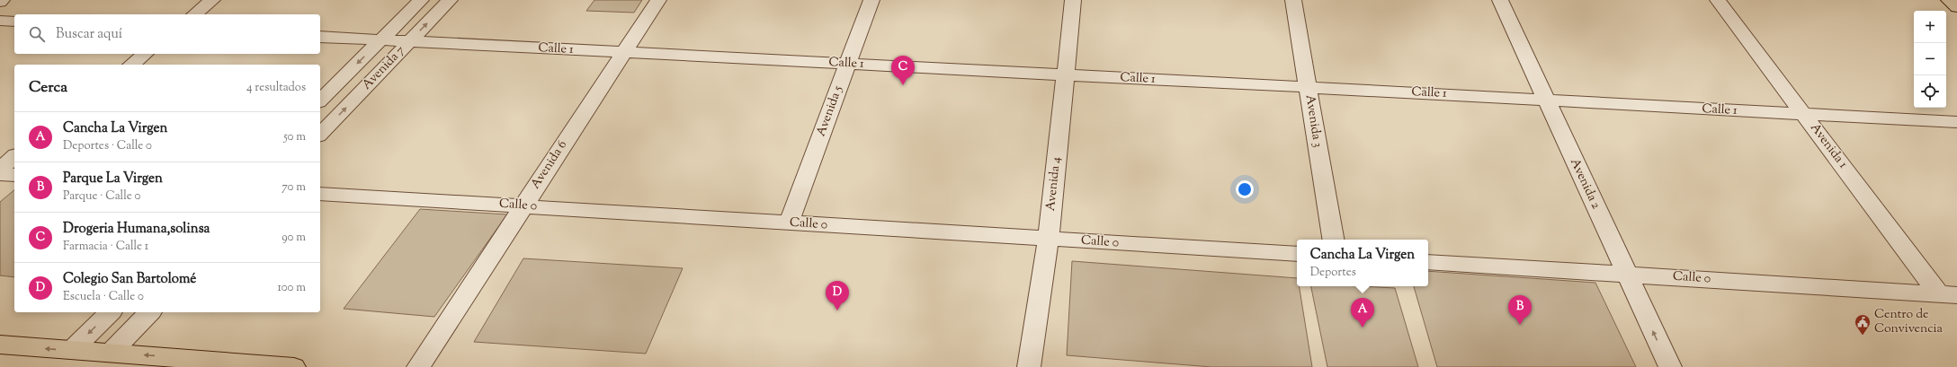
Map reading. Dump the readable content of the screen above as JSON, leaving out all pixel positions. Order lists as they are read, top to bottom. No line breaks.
{"streets":{"street":["Calle 1","Avenida 7","Avenida 5","Avenida 3","Avenida 1","Avenida 6","Avenida 4","Avenida 2","Calle 0"]},"crossings":[["Calle 1","Avenida 7"],["Calle 1","Avenida 5"],["Calle 1","Avenida 3"],["Calle 1","Avenida 1"],["Calle 1","Avenida 6"],["Calle 1","Avenida 4"],["Calle 1","Avenida 2"],["Avenida 5","Calle 0"],["Avenida 1","Calle 0"],["Avenida 6","Calle 0"],["Avenida 4","Calle 0"],["Avenida 2","Calle 0"]],"places":{"public building":["Centro de Convivencia"]},"page":{"map_buttons":["+","−"],"search":"Buscar aquí","pins":["C","D","B","A"],"heading":["Cerca","4 resultados"],"list":[{"mark":"A","name":"Cancha La Virgen","note":"Deportes · Calle 0","value":"50 m"},{"mark":"B","name":"Parque La Virgen","note":"Parque · Calle 0","value":"70 m"},{"mark":"C","name":"Drogeria Humana,solinsa","note":"Farmacia · Calle 1","value":"90 m"},{"mark":"D","name":"Colegio San Bartolomé","note":"Escuela · Calle 0","value":"100 m"}],"popup":["Cancha La Virgen","Deportes"]}}
